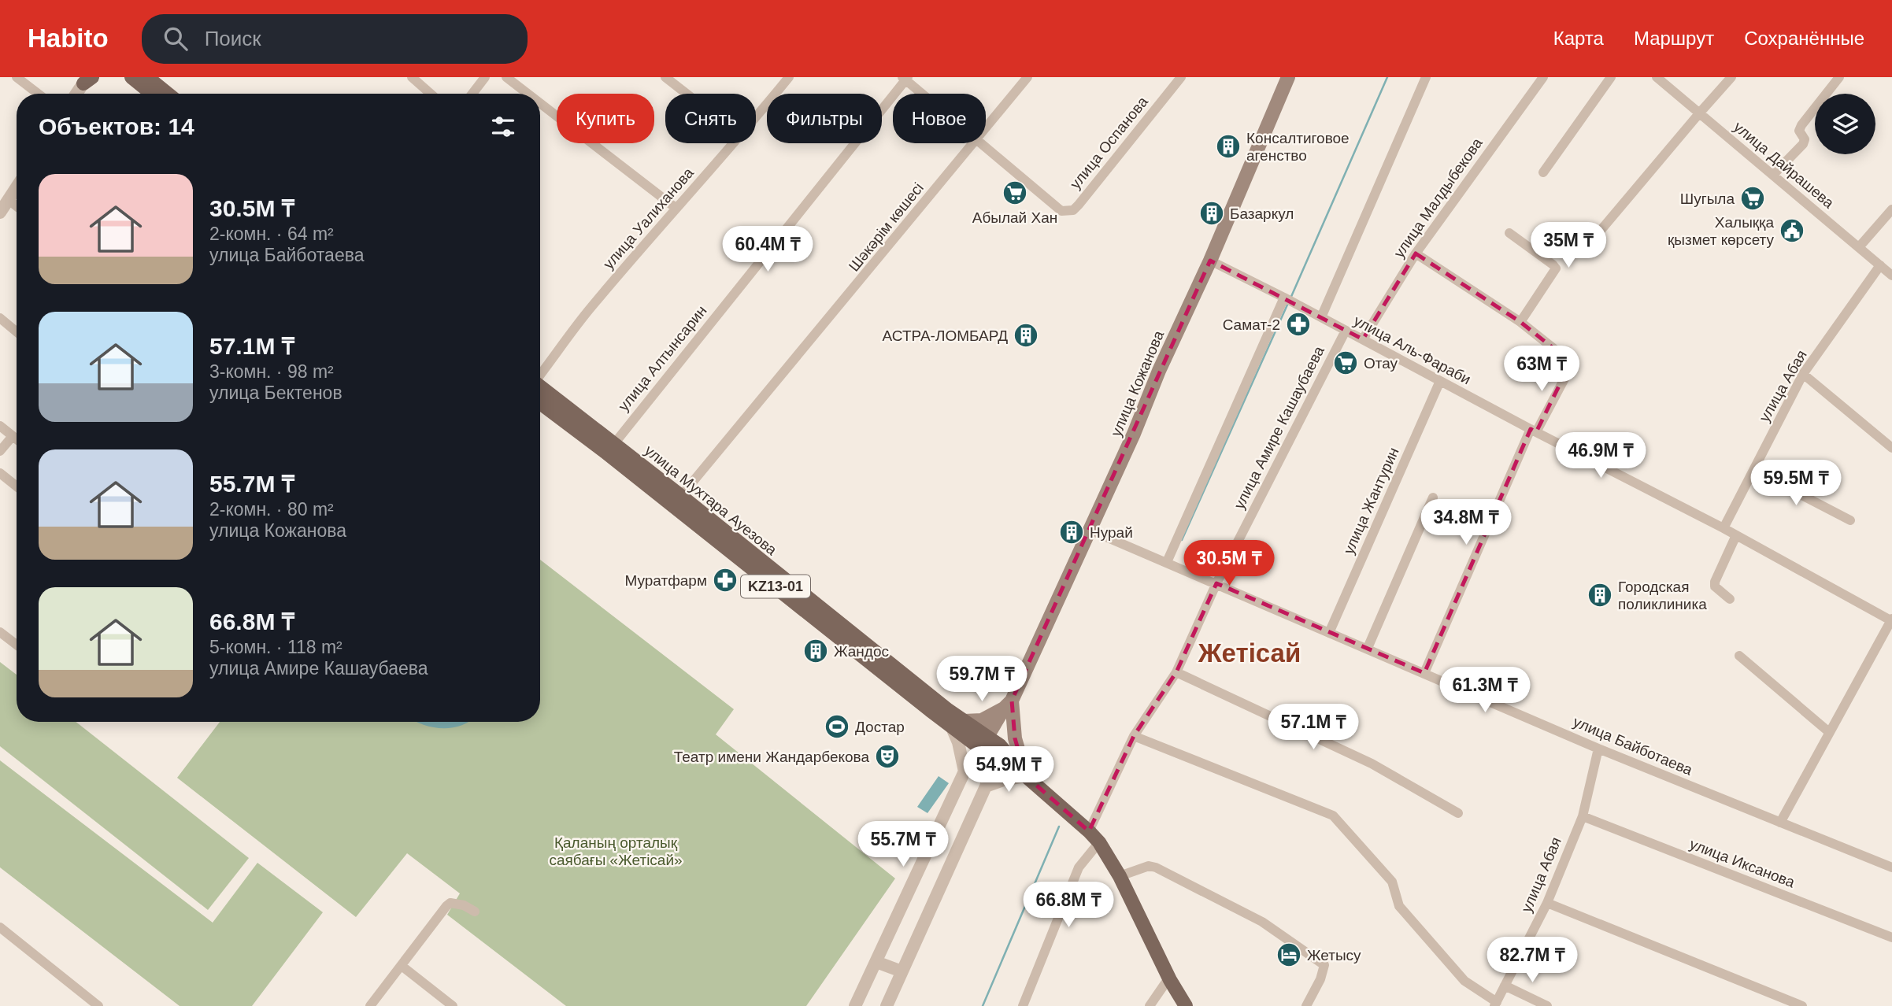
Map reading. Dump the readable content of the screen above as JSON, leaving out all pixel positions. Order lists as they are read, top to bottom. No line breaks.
{"streets":{"main road":["улица Кожанова","улица Мухтара Ауезова","KZ13-01"],"street":["улица Оспанова","улица Дайрашева","улица Малдыбекова","улица Уалиханова","Шәкәрім көшесі","улица Аль-Фараби","улица Алтынсарин","улица Абая","улица Амире Кашаубаева","улица Жантурин","улица Байботаева","улица Иксанова"]},"crossings":[["улица Оспанова","улица Алтынсарин"],["улица Дайрашева","улица Абая"],["улица Малдыбекова","улица Аль-Фараби"],["Шәкәрім көшесі","улица Мухтара Ауезова"],["улица Аль-Фараби","улица Кожанова"],["улица Аль-Фараби","улица Абая"],["улица Аль-Фараби","улица Амире Кашаубаева"],["улица Аль-Фараби","улица Жантурин"],["улица Алтынсарин","улица Мухтара Ауезова"],["улица Кожанова","улица Мухтара Ауезова"],["улица Кожанова","улица Байботаева"],["улица Абая","улица Байботаева"],["улица Абая","улица Иксанова"],["улица Амире Кашаубаева","улица Мухтара Ауезова"],["улица Амире Кашаубаева","улица Байботаева"],["улица Жантурин","улица Байботаева"]],"districts":["Жетісай"],"parks":["Қаланың орталық саябағы «Жетісай»"],"places":{"building":["Консалтиговое агенство","Базаркул","АСТРА-ЛОМБАРД","Нурай","Городская поликлиника","Жандос"],"supermarket":["Абылай Хан","Шугыла","Отау"],"public building":["Халыққа қызмет көрсету"],"pharmacy":["Самат-2","Муратфарм"],"sports":["Достар"],"theatre":["Театр имени Жандарбекова"],"hotel":["Жетысу"]},"page":{"header":"Habito","search":"Поиск","nav":["Карта","Маршрут","Сохранённые"],"chip":["Купить","Снять","Фильтры","Новое"],"heading":"Объектов: 14","list":[{"name":"30.5M ₸","note":"2-комн. · 64 m² · улица Байботаева"},{"name":"57.1M ₸","note":"3-комн. · 98 m² · улица Бектенов"},{"name":"55.7M ₸","note":"2-комн. · 80 m² · улица Кожанова"},{"name":"66.8M ₸","note":"5-комн. · 118 m² · улица Амире Кашаубаева"}],"price":["35M ₸","60.4M ₸","63M ₸","46.9M ₸","59.5M ₸","34.8M ₸","30.5M ₸","59.7M ₸","61.3M ₸","57.1M ₸","54.9M ₸","55.7M ₸","66.8M ₸","82.7M ₸"]}}
